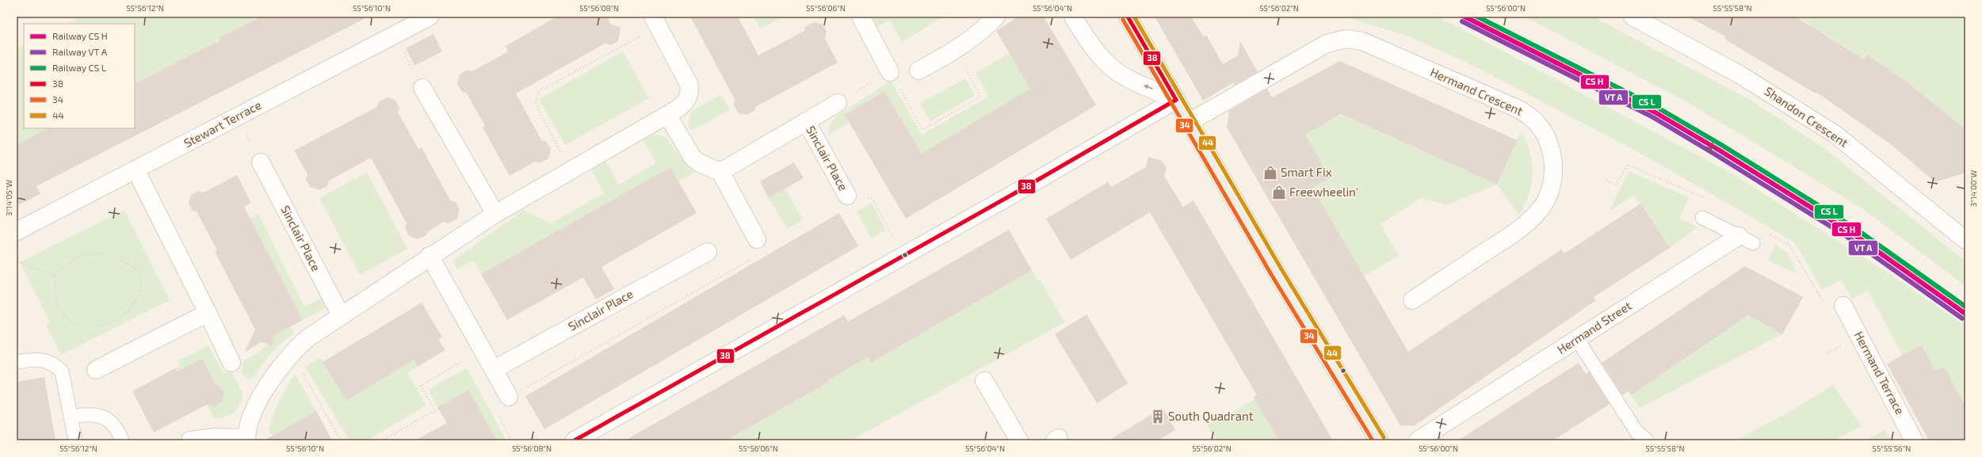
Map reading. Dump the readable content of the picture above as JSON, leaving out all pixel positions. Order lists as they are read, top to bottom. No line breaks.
{"streets":{"street":["Hermand Crescent","Shandon Crescent","Stewart Terrace","Sinclair Place","Hermand Street","Hermand Terrace"]},"places":{"shop":["Smart Fix","Freewheelin'"],"building":["South Quadrant"]},"lines":["transit line 38","transit line 44","transit line 34"],"legend":["Railway CS H","Railway VT A","Railway CS L","38","34","44"],"coordinates":["55°56'12\"N","55°56'10\"N","55°56'08\"N","55°56'06\"N","55°56'04\"N","55°56'02\"N","55°56'00\"N","55°55'58\"N","3°14'00\"W","3°14'05\"W","55°55'56\"N"]}
